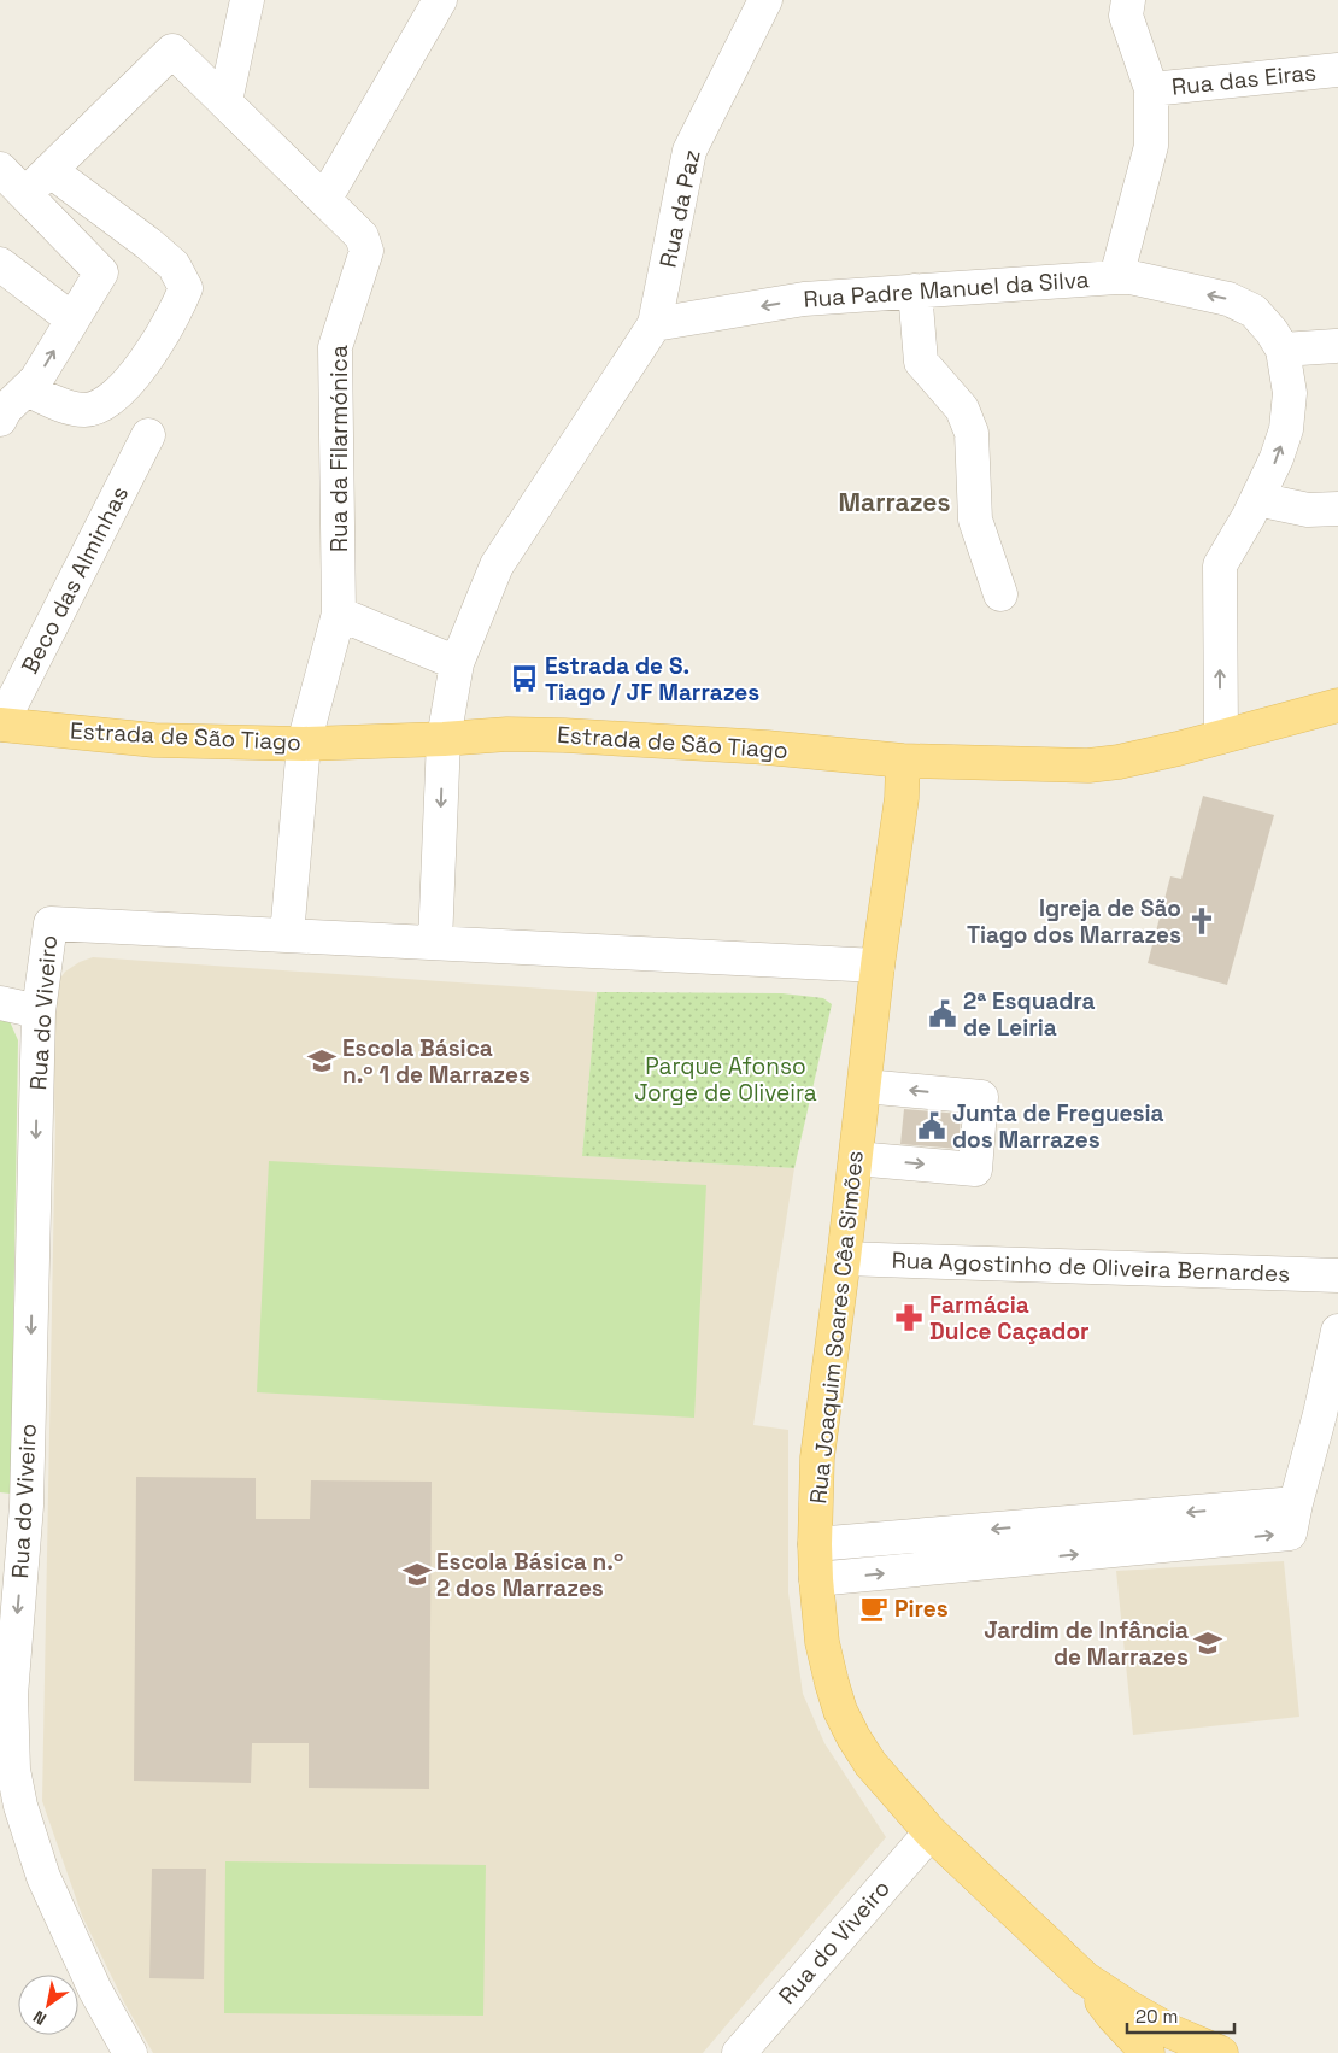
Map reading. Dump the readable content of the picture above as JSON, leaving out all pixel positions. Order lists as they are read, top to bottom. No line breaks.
{"streets":{"main road":["Estrada de São Tiago","Rua Joaquim Soares Cêa Simões"],"street":["Rua das Eiras","Rua da Paz","Rua Padre Manuel da Silva","Rua da Filarmónica","Beco das Alminhas","Rua do Viveiro","Rua Agostinho de Oliveira Bernardes"]},"crossings":[["Rua da Paz","Rua Padre Manuel da Silva"],["Rua Padre Manuel da Silva","Estrada de São Tiago"],["Rua da Filarmónica","Estrada de São Tiago"],["Rua da Filarmónica","Rua do Viveiro"],["Beco das Alminhas","Estrada de São Tiago"],["Estrada de São Tiago","Rua Joaquim Soares Cêa Simões"],["Rua do Viveiro","Rua Joaquim Soares Cêa Simões"],["Rua Agostinho de Oliveira Bernardes","Rua Joaquim Soares Cêa Simões"]],"one_way":["Rua do Viveiro"],"districts":["Marrazes"],"parks":["Parque Afonso Jorge de Oliveira"],"places":{"bus stop":["Estrada de S. Tiago / JF Marrazes"],"church":["Igreja de São Tiago dos Marrazes"],"public building":["2ª Esquadra de Leiria","Junta de Freguesia dos Marrazes"],"school or university":["Escola Básica n.º 1 de Marrazes","Escola Básica n.º 2 dos Marrazes","Jardim de Infância de Marrazes"],"pharmacy":["Farmácia Dulce Caçador"],"cafe":["Pires"]},"scale_bar":"20 m","north":"bottom left"}
